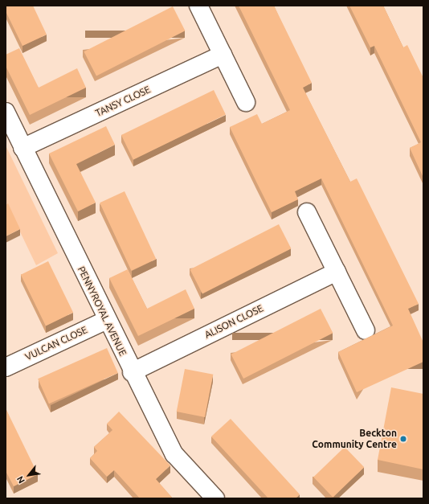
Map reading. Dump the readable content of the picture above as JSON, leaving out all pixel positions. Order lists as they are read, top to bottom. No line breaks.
{"streets":{"street":["TANSY CLOSE","PENNYROYAL AVENUE","ALISON CLOSE","VULCAN CLOSE"]},"crossings":[["TANSY CLOSE","PENNYROYAL AVENUE"],["PENNYROYAL AVENUE","ALISON CLOSE"],["PENNYROYAL AVENUE","VULCAN CLOSE"]],"places":["Beckton Community Centre"],"north":"bottom left"}
